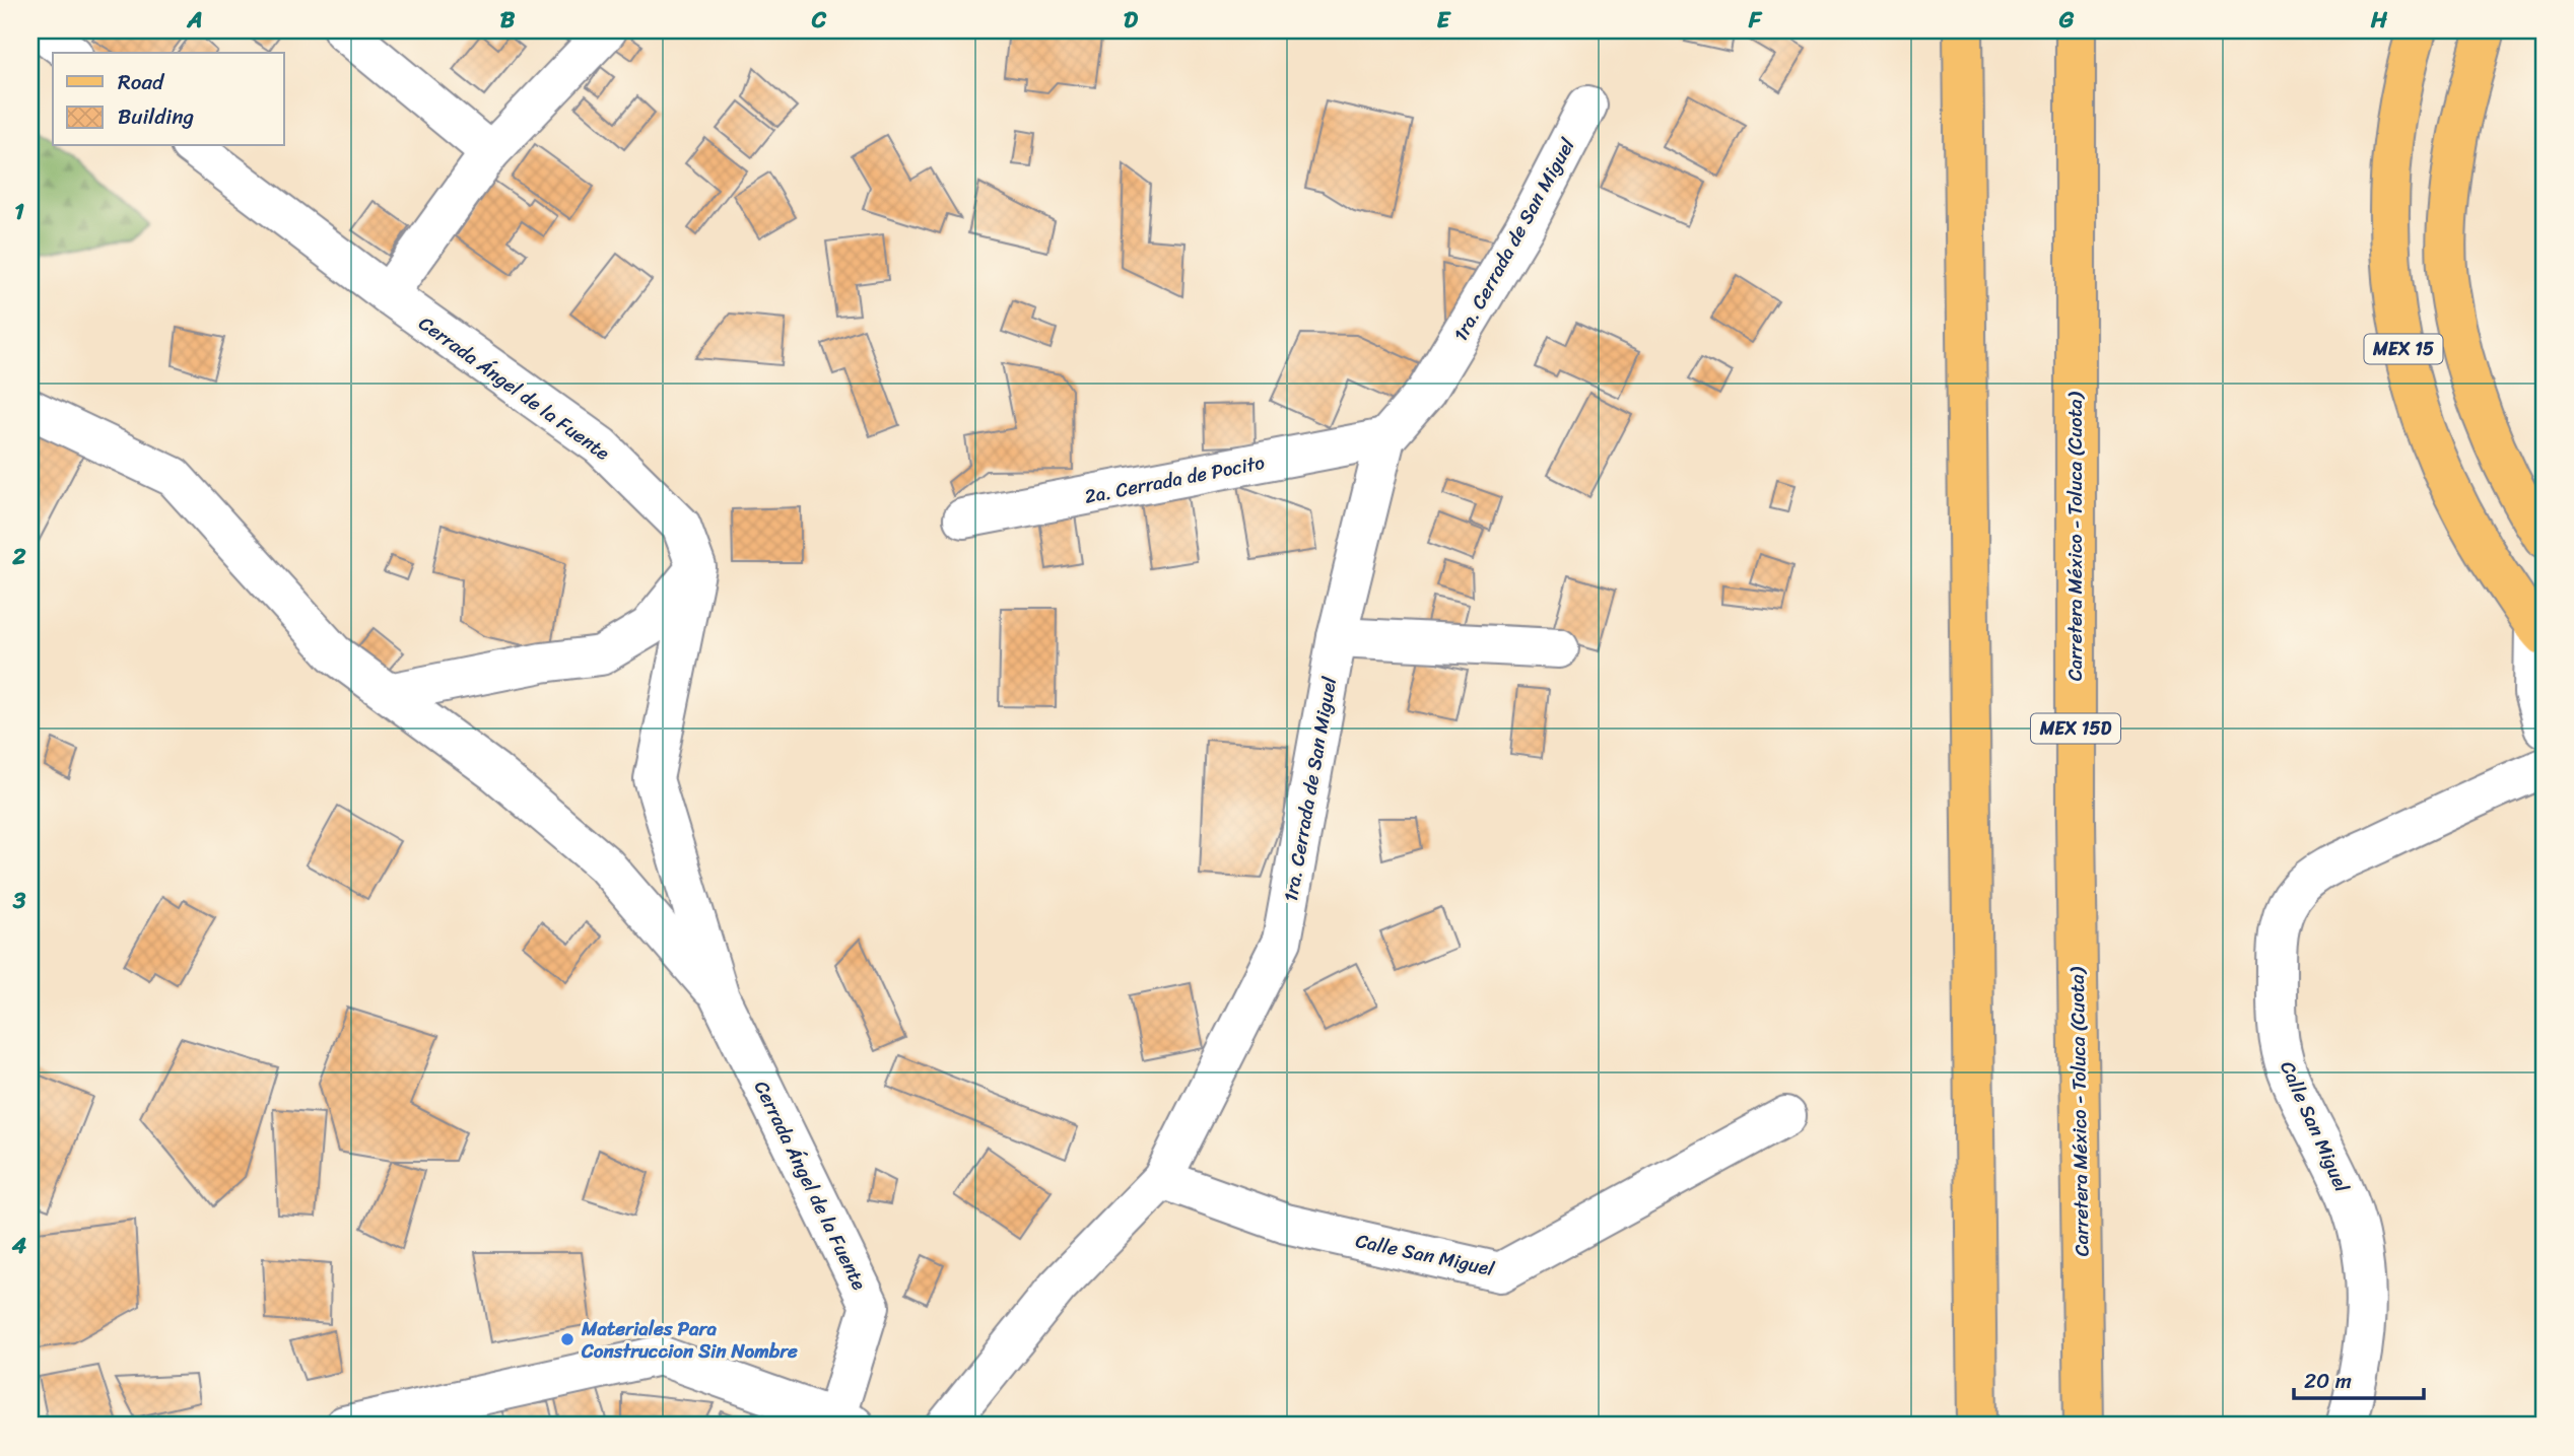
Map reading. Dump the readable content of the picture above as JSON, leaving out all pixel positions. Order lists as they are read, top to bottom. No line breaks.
{"streets":{"main road":["MEX 15","Carretera México - Toluca (Cuota)","MEX 15D"],"street":["1ra. Cerrada de San Miguel","Cerrada Ángel de la Fuente","2a. Cerrada de Pocito","Calle San Miguel"]},"crossings":[["1ra. Cerrada de San Miguel","2a. Cerrada de Pocito"],["1ra. Cerrada de San Miguel","Calle San Miguel"]],"places":["Materiales Para Construccion Sin Nombre"],"legend":["Road","Building"],"scale_bar":"20 m","grid":{"columns":["A","B","C","D","E","F","G","H"],"rows":["1","2","3","4"]}}
